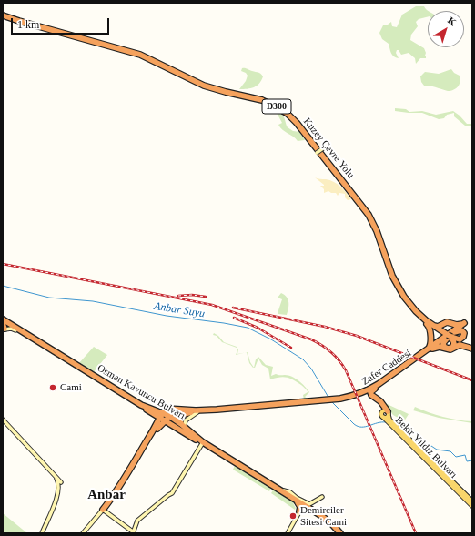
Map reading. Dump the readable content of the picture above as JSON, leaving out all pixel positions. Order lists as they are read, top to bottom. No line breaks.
{"streets":{"highway":["D300","Kuzey Çevre Yolu","Zafer Caddesi","Osman Kavuncu Bulvarı"],"main road":["Bekir Yıldız Bulvarı"]},"crossings":[["Kuzey Çevre Yolu","Zafer Caddesi"]],"districts":["Anbar"],"water":["Anbar Suyu"],"places":["Cami","Demirciler Sitesi Cami"],"scale_bar":"1 km","north":"top right"}
